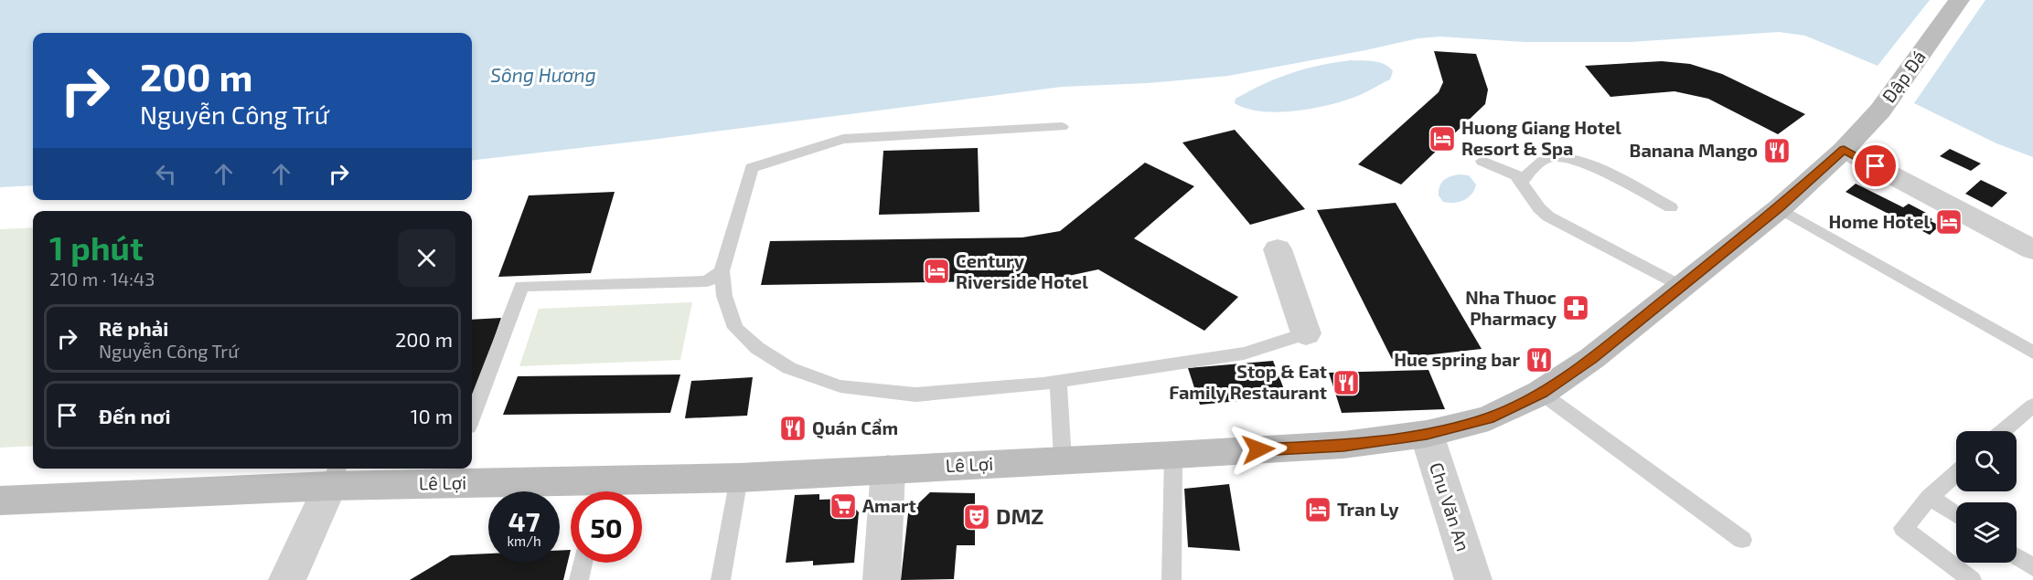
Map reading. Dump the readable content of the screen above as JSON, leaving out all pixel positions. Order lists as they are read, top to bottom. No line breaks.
{"streets":{"main road":["Đập Đá","Lê Lợi"],"street":["Chu Văn An"]},"crossings":[["Đập Đá","Lê Lợi"],["Lê Lợi","Chu Văn An"]],"water":["Sông Hương"],"places":{"hotel":["Huong Giang Hotel Resort & Spa","Home Hotel","Century Riverside Hotel","Tran Ly"],"restaurant":["Banana Mango","Hue spring bar","Stop & Eat Family Restaurant","Quán Cẩm"],"pharmacy":["Nha Thuoc Pharmacy"],"supermarket":["Amart"],"theatre":["DMZ"]},"page":{"turn":["200 m","Nguyễn Công Trứ"],"heading":["1 phút","210 m · 14:43"],"list":[{"name":"Rẽ phải","note":"Nguyễn Công Trứ","value":"200 m"},{"name":"Đến nơi","value":"10 m"}],"speed":"47 km/h","limit":"50"}}
